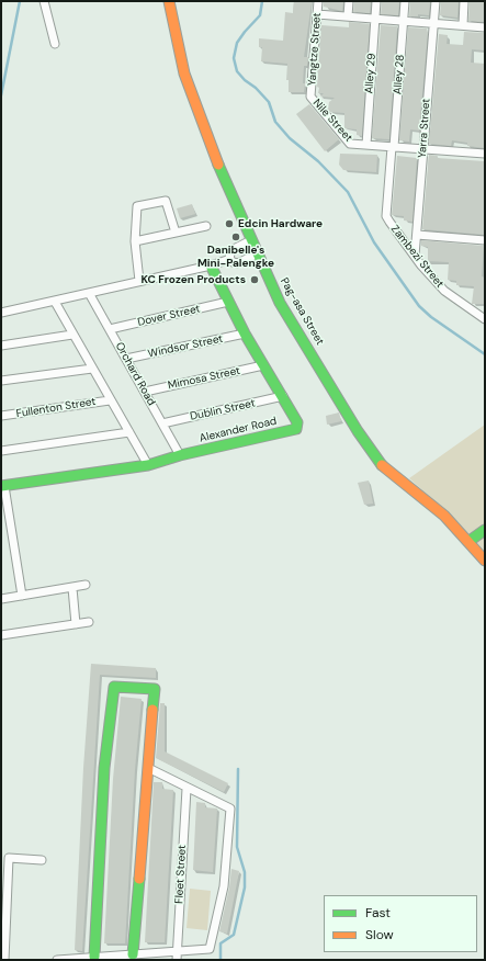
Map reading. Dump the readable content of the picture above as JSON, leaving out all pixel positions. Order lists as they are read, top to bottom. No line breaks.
{"streets":{"street":["Yangtze Street","Alley 29","Alley 28","Nile Street","Yarra Street","Zambezi Street","Pag-asa Street","Dover Street","Windsor Street","Orchard Road","Mimosa Street","Fullenton Street","Dublin Street","Alexander Road","Fleet Street"]},"crossings":[["Yangtze Street","Nile Street"],["Alley 29","Nile Street"],["Alley 28","Nile Street"],["Alley 28","Zambezi Street"],["Nile Street","Yarra Street"],["Nile Street","Zambezi Street"],["Yarra Street","Zambezi Street"],["Dover Street","Orchard Road"],["Dover Street","Alexander Road"],["Windsor Street","Orchard Road"],["Windsor Street","Alexander Road"],["Orchard Road","Mimosa Street"],["Orchard Road","Dublin Street"],["Orchard Road","Alexander Road"],["Mimosa Street","Alexander Road"],["Dublin Street","Alexander Road"]],"places":["Edcin Hardware","Danibelle's Mini-Palengke","KC Frozen Products"],"legend":["Fast","Slow"]}
